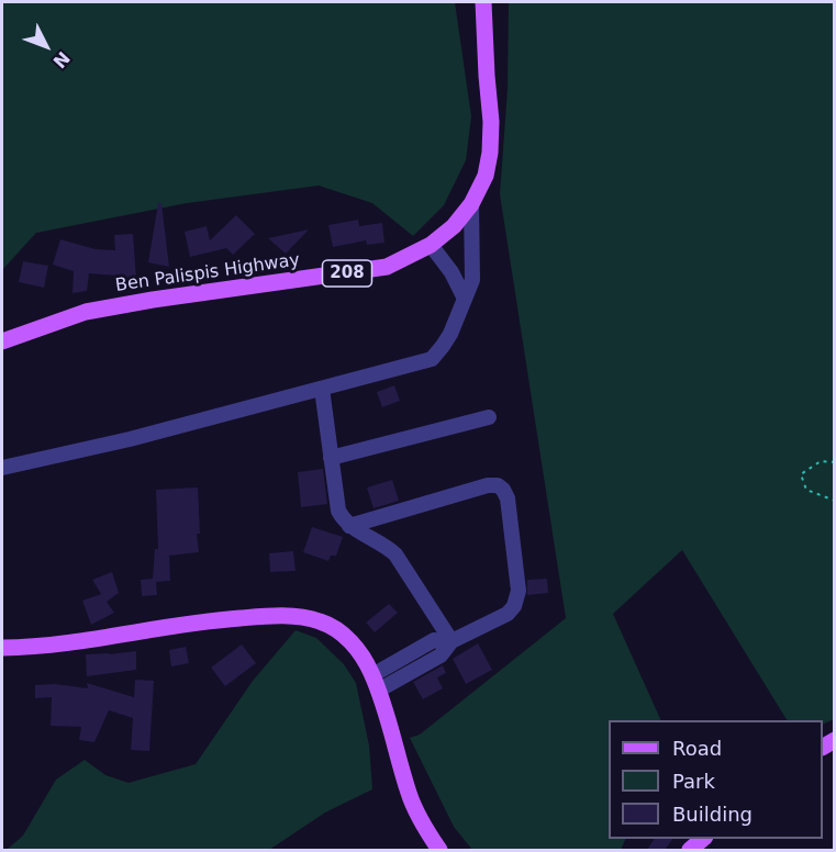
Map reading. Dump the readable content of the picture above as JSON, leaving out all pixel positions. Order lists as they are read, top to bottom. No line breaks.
{"streets":{"main road":["Ben Palispis Highway","208"]},"legend":["Road","Park","Building"],"north":"bottom right"}
